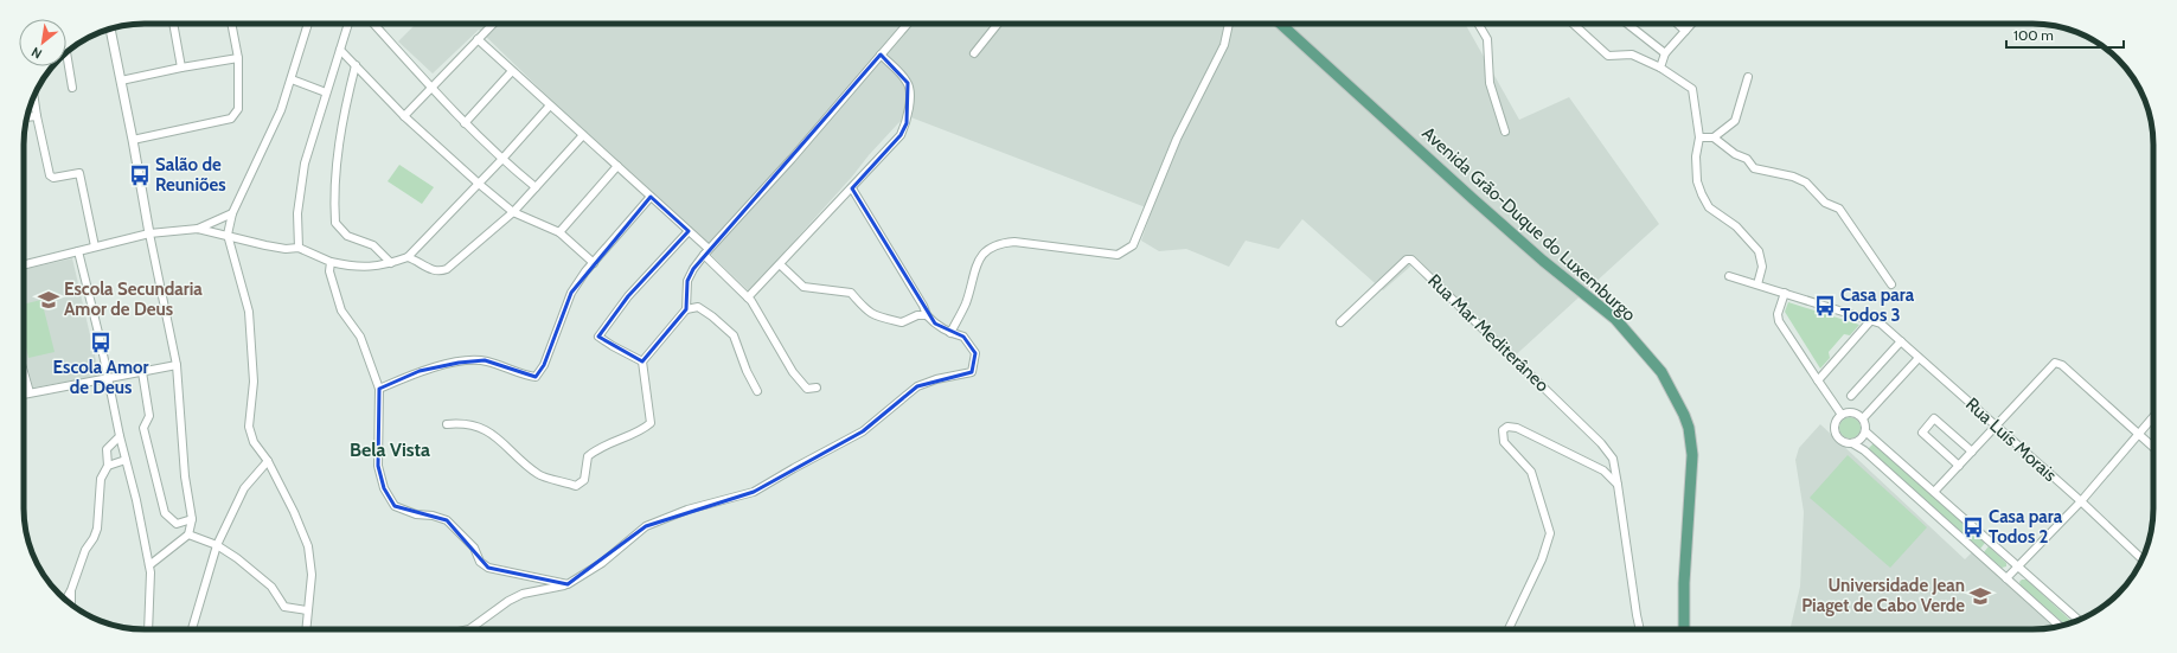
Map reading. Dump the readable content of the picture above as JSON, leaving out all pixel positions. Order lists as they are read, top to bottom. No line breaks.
{"streets":{"main road":["Avenida Grão-Duque do Luxemburgo"],"street":["Rua Mar Mediterâneo","Rua Luís Morais"]},"districts":["Bela Vista"],"places":{"bus stop":["Salão de Reuniões","Casa para Todos 3","Escola Amor de Deus","Casa para Todos 2"],"school or university":["Escola Secundaria Amor de Deus","Universidade Jean Piaget de Cabo Verde"]},"scale_bar":"100 m","north":"bottom left"}
